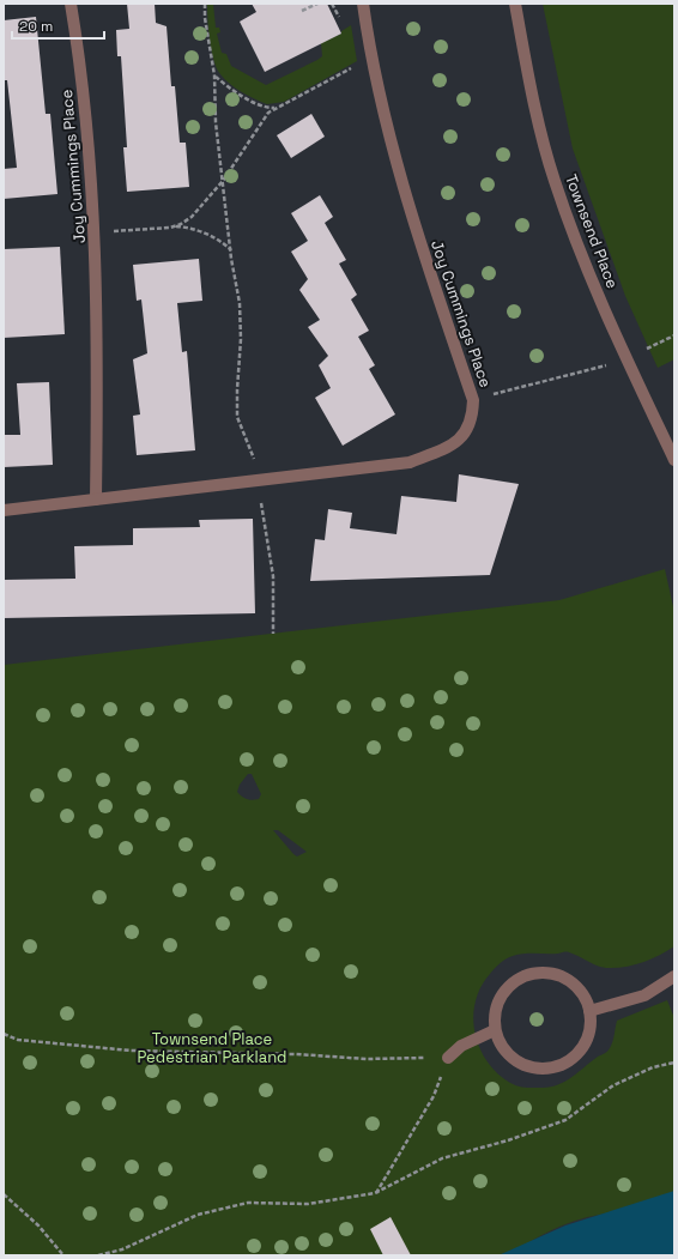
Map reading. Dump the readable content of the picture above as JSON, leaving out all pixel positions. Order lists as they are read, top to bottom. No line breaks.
{"streets":{"street":["Joy Cummings Place","Townsend Place"]},"parks":["Townsend Place Pedestrian Parkland"],"scale_bar":"20 m"}
